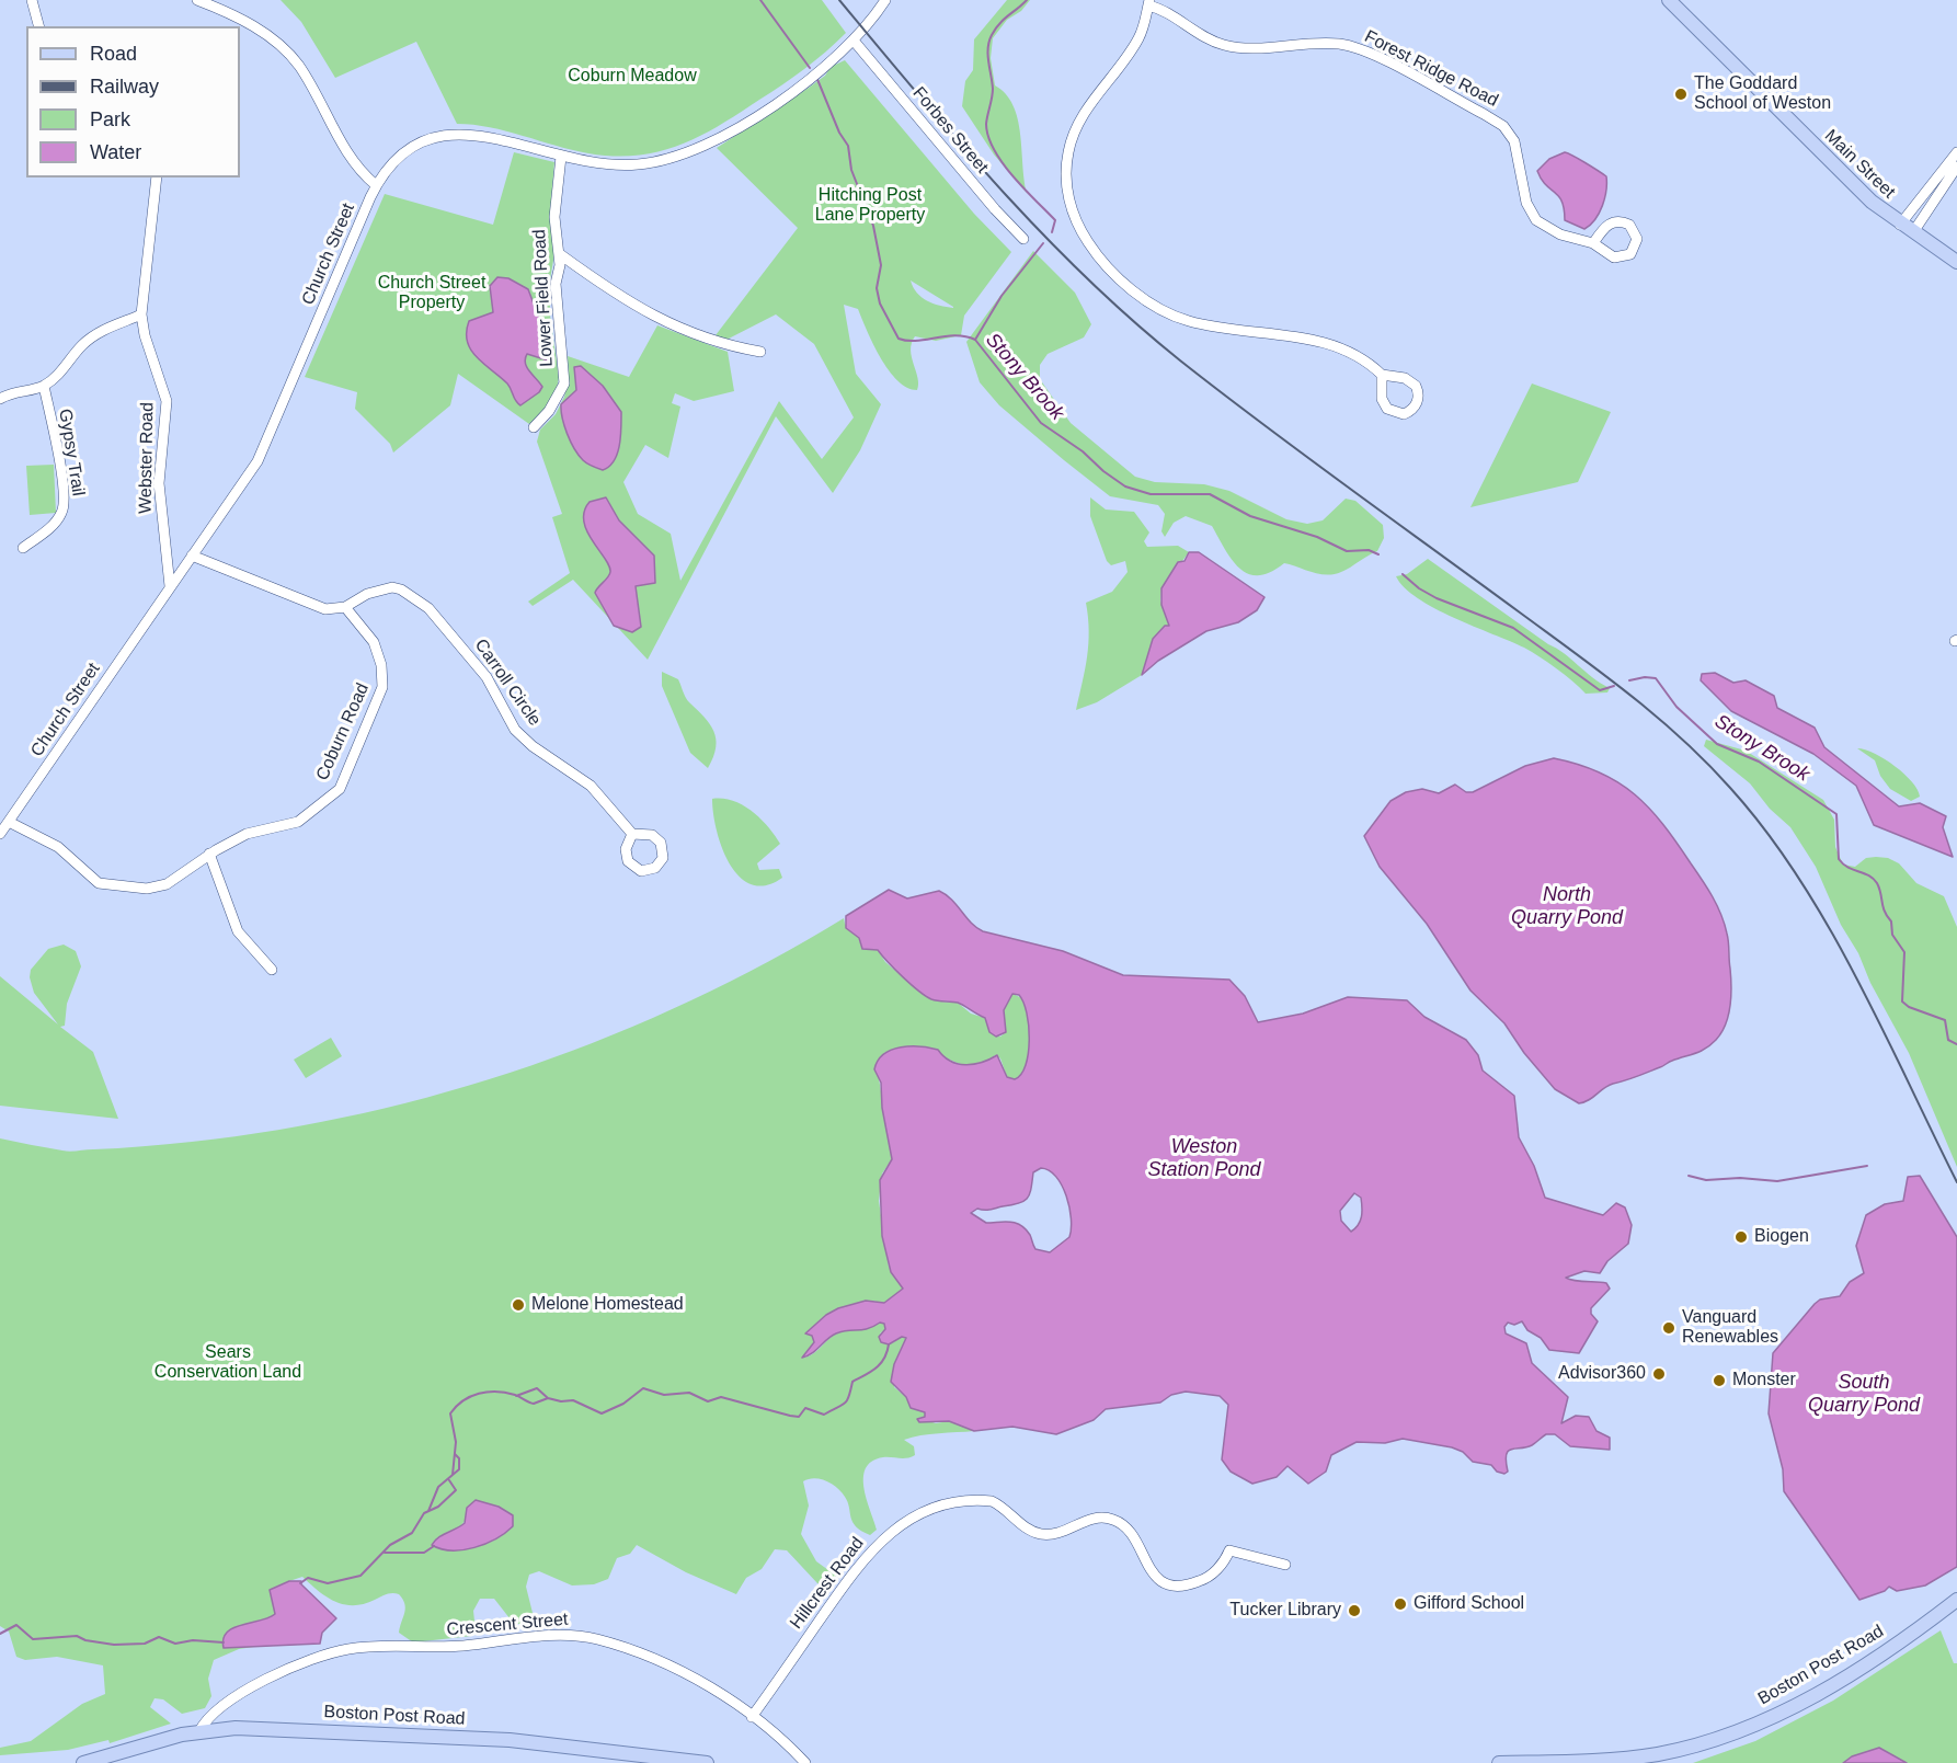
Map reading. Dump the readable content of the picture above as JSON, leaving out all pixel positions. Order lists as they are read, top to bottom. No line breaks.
{"streets":{"main road":["Main Street","Boston Post Road"],"street":["Forest Ridge Road","Forbes Street","Church Street","Lower Field Road","Gypsy Trail","Webster Road","Carroll Circle","Coburn Road","Hillcrest Road","Crescent Street"]},"crossings":[["Forbes Street","Church Street"],["Church Street","Lower Field Road"],["Church Street","Webster Road"],["Church Street","Coburn Road"],["Carroll Circle","Coburn Road"],["Hillcrest Road","Crescent Street"],["Crescent Street","Boston Post Road"]],"water":["Stony Brook","North Quarry Pond","Weston Station Pond","South Quarry Pond"],"parks":["Coburn Meadow","Hitching Post Lane Property","Church Street Property","Sears Conservation Land"],"places":["The Goddard School of Weston","Biogen","Melone Homestead","Vanguard Renewables","Advisor360","Monster","Gifford School","Tucker Library"],"legend":["Road","Railway","Park","Water"]}
